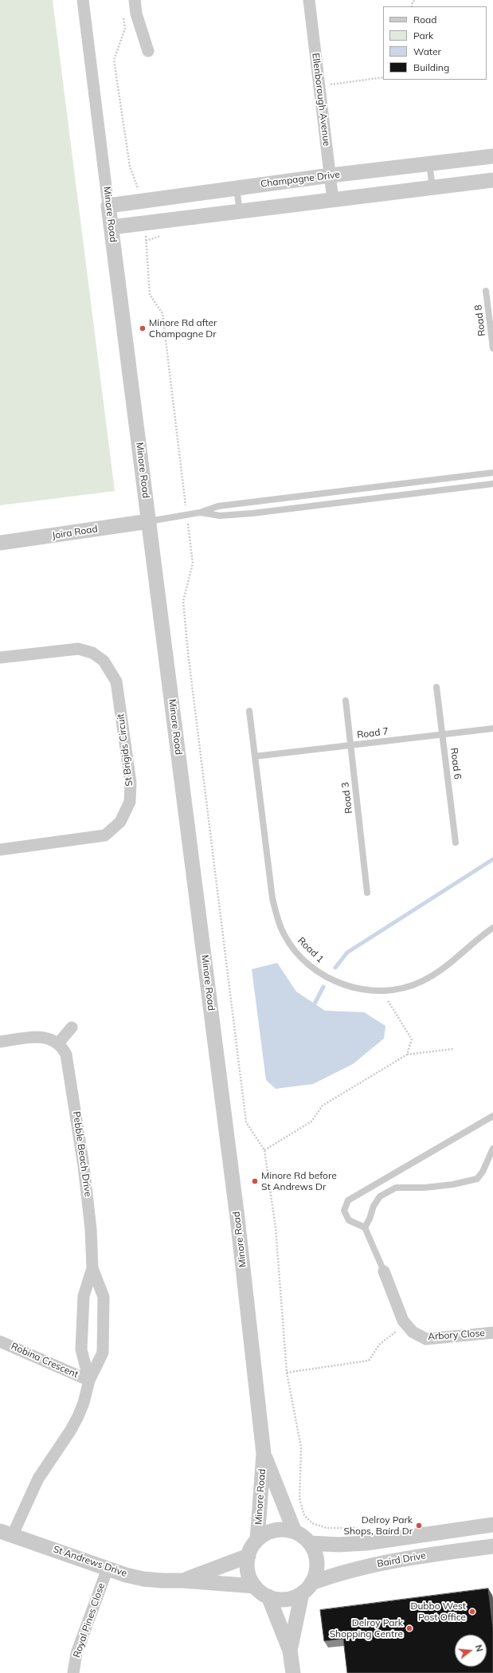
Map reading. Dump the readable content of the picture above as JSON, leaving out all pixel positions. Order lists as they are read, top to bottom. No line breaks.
{"streets":{"street":["Ellenborough Avenue","Champagne Drive","Minore Road","Joira Road","St Brigids Circuit","Pebble Beach Drive","Arbory Close","Robina Crescent","Baird Drive","St Andrews Drive","Royal Pines Close"],"lane":["Road 8","Road 7","Road 6","Road 3","Road 1"]},"crossings":[["Ellenborough Avenue","Champagne Drive"],["Champagne Drive","Minore Road"],["Minore Road","Joira Road"],["Minore Road","Baird Drive"],["Minore Road","St Andrews Drive"],["Road 7","Road 6"],["Road 7","Road 3"],["Road 7","Road 1"],["Pebble Beach Drive","Robina Crescent"],["Pebble Beach Drive","St Andrews Drive"],["Baird Drive","St Andrews Drive"],["St Andrews Drive","Royal Pines Close"]],"places":["Minore Rd after Champagne Dr","Minore Rd before St Andrews Dr","Delroy Park Shops, Baird Dr","Dubbo West Post Office","Delroy Park Shopping Centre"],"legend":["Road","Park","Water","Building"],"north":"right"}
